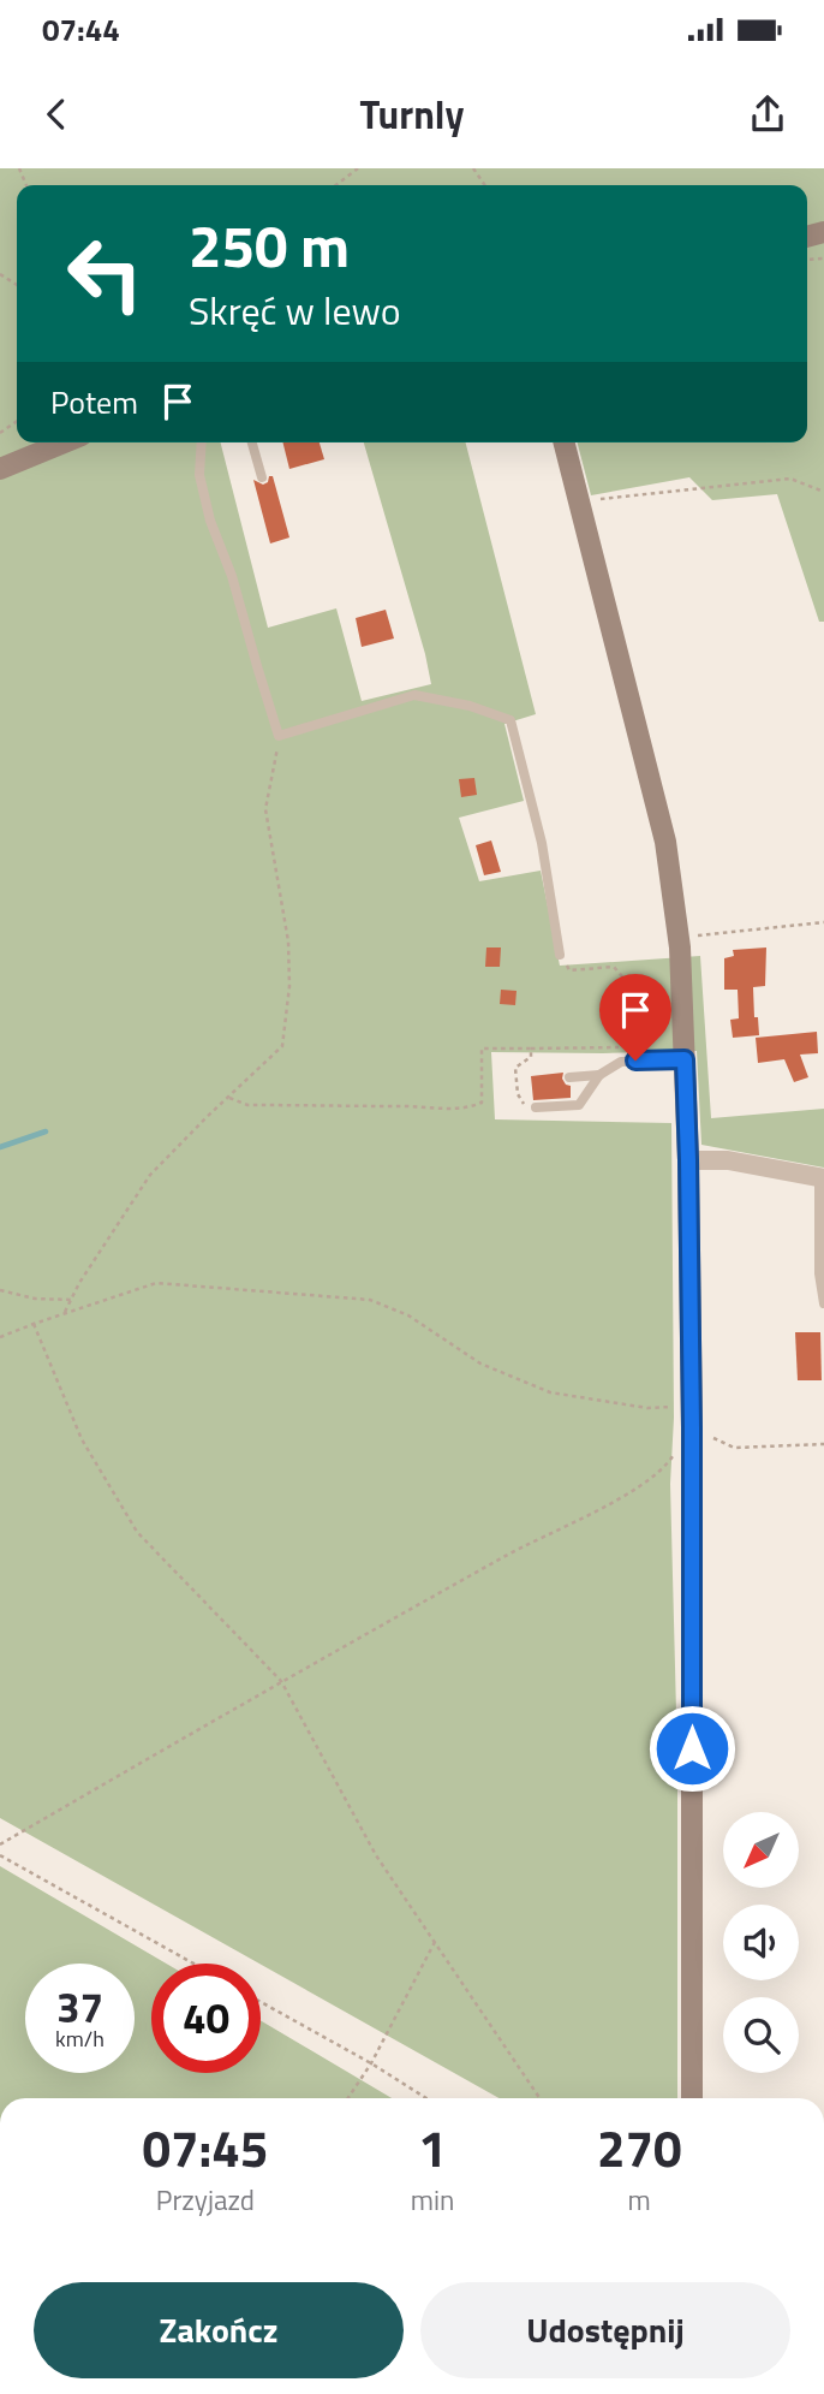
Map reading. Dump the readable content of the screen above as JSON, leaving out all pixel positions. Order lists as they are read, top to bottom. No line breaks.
{"north":"bottom left","page":{"status":"07:44","header":"Turnly","turn":["250 m","Skręć w lewo"],"then":"Potem","speed":"37 km/h","limit":"40","eta":["07:45","Przyjazd","1","min","270","m"],"buttons":["Zakończ","Udostępnij"]}}
